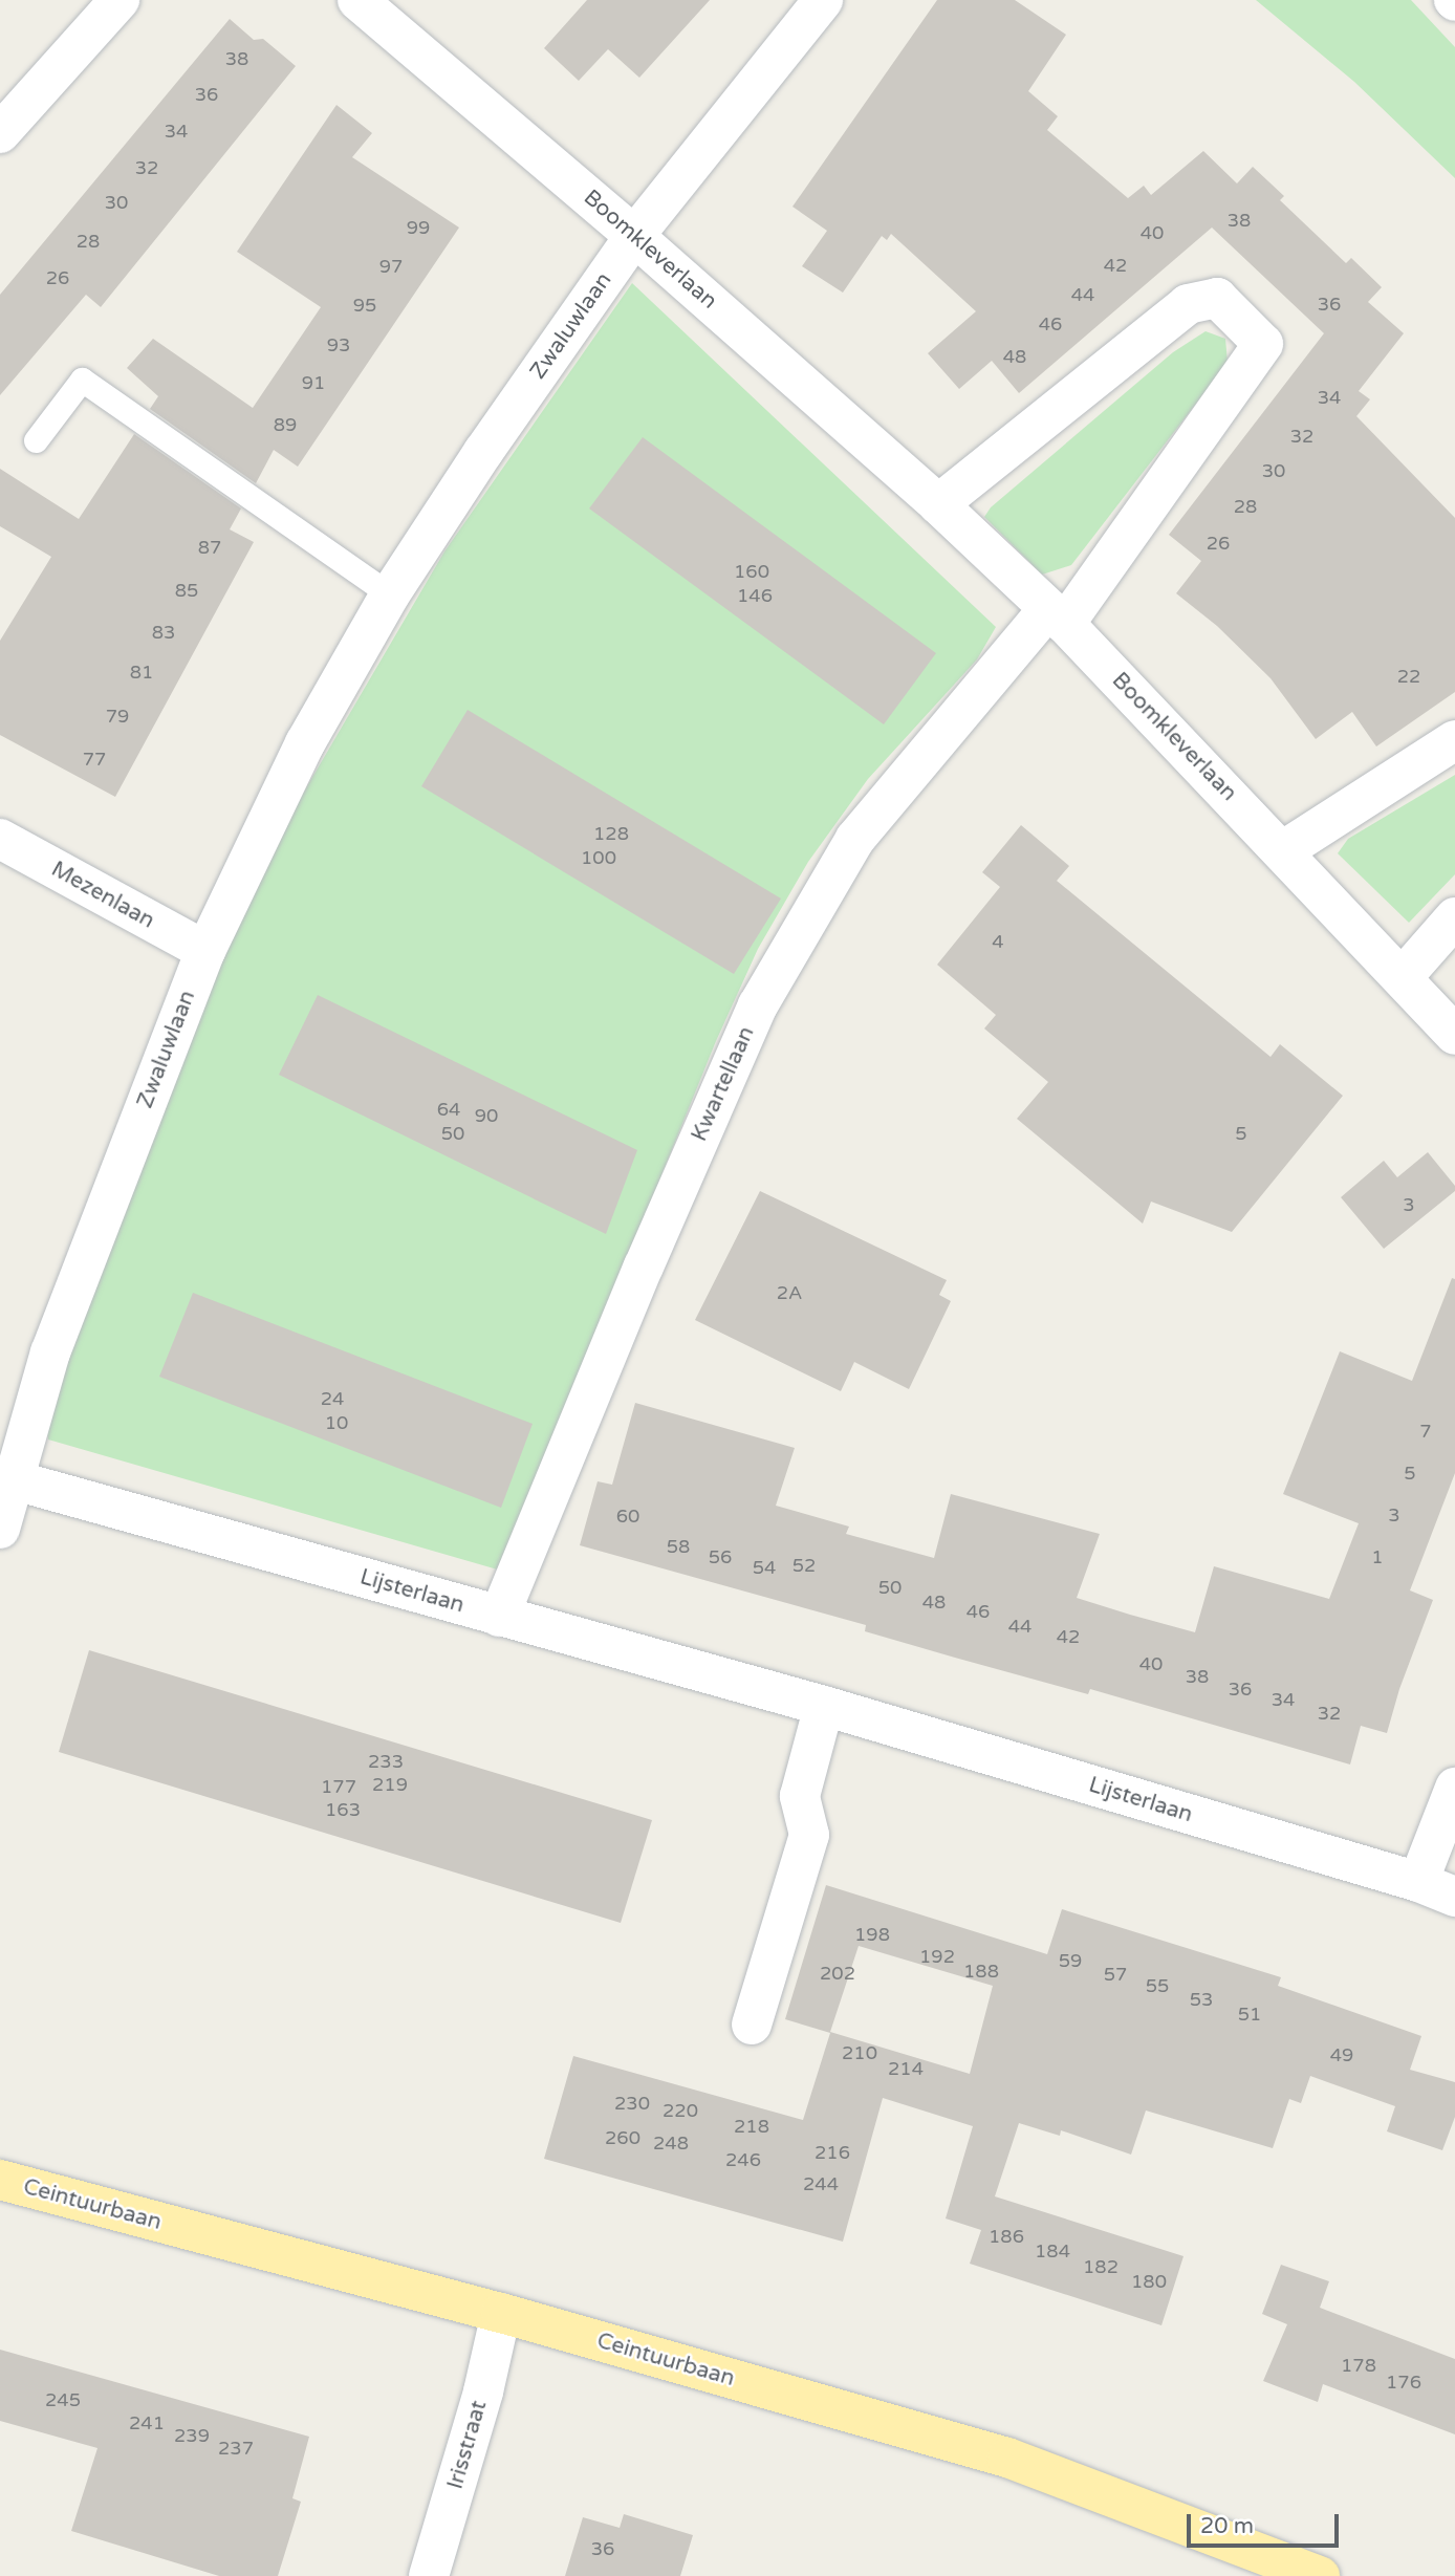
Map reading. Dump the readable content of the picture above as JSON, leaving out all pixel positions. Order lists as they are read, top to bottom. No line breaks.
{"streets":{"main road":["Ceintuurbaan"],"street":["Boomkleverlaan","Zwaluwlaan","Mezenlaan","Kwartellaan","Lijsterlaan","Irisstraat"]},"crossings":[["Boomkleverlaan","Zwaluwlaan"],["Boomkleverlaan","Kwartellaan"],["Zwaluwlaan","Mezenlaan"],["Zwaluwlaan","Lijsterlaan"],["Kwartellaan","Lijsterlaan"],["Ceintuurbaan","Irisstraat"]],"house_numbers":["38","36","34","32","30","38","99","40","28","42","97","26","44","36","95","46","93","48","91","34","89","32","30","28","26","87","160","85","146","83","81","22","79","77","128","100","4","64","90","50","5","3","2A","24","10","7","5","3","60","58","56","1","52","54","50","48","46","44","42","40","38","36","34","32","233","219","177","163","198","192","59","188","202","57","55","53","51","210","49","214","230","220","218","260","248","216","246","244","186","184","182","180","178","176","245","241","239","237","36"],"scale_bar":"20 m"}
